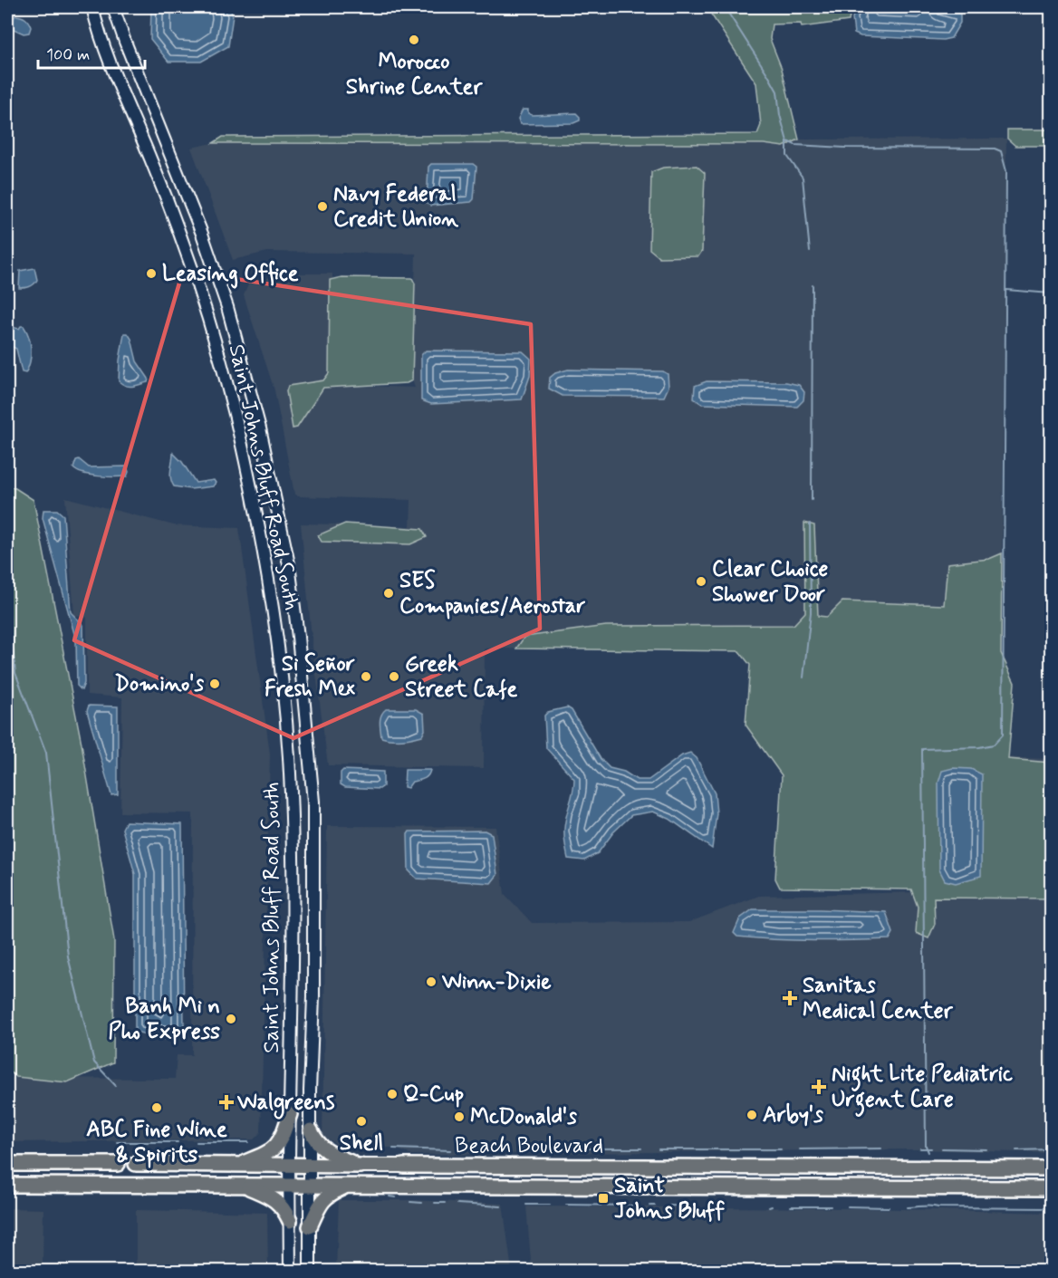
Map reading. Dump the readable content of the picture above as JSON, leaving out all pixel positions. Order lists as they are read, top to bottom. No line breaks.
{"streets":{"highway":["Beach Boulevard"],"main road":["Saint Johns Bluff Road South"]},"crossings":[["Saint Johns Bluff Road South","Beach Boulevard"]],"places":{"other":["Morocco Shrine Center","Navy Federal Credit Union","Leasing Office","Clear Choice Shower Door","SES Companies/Aerostar","Si Señor Fresh Mex","Greek Street Cafe","Domino's","Winn-Dixie","Banh Mi n Pho Express","Q-Cup","ABC Fine Wine & Spirits","Arby's","McDonald's","Shell"],"health":["Sanitas Medical Center","Night Lite Pediatric Urgent Care","Walgreens"],"transit":["Saint Johns Bluff"]},"scale_bar":"100 m"}
